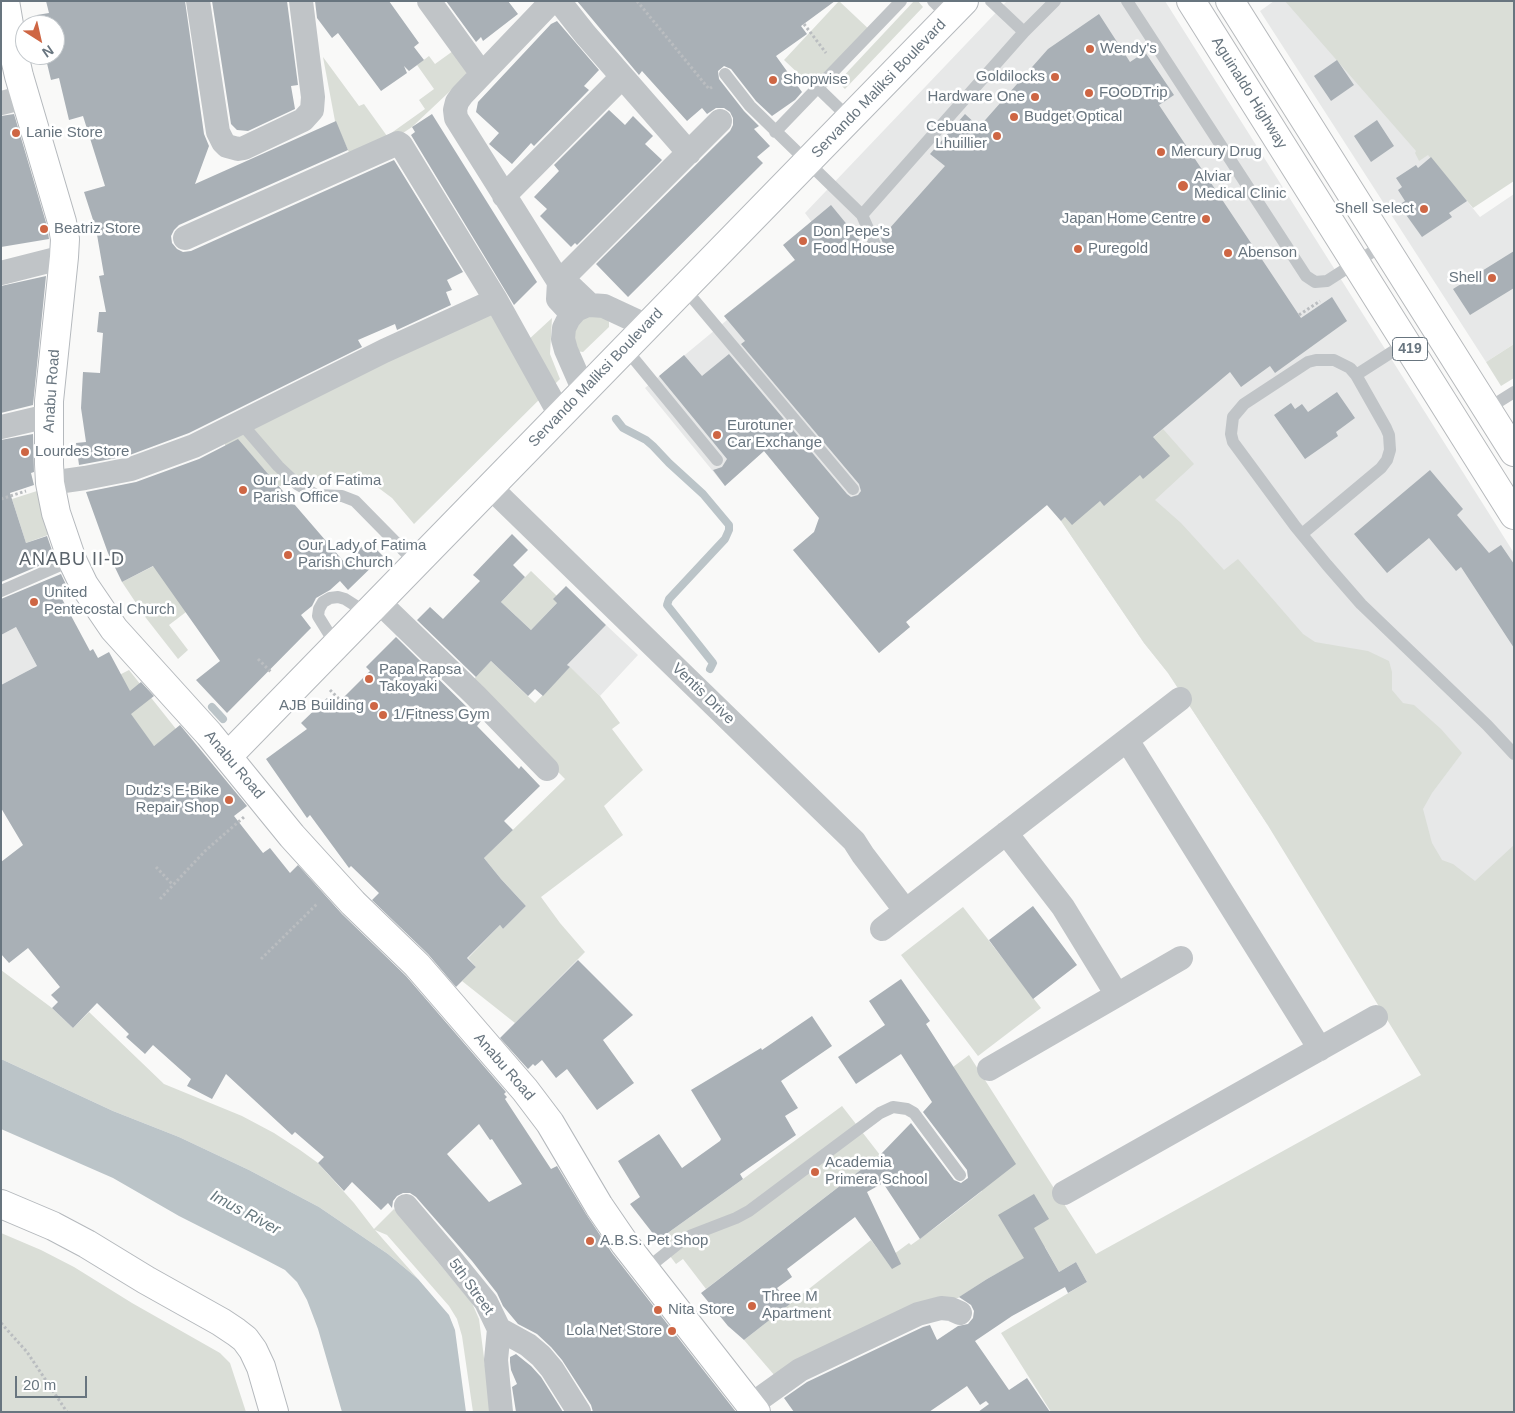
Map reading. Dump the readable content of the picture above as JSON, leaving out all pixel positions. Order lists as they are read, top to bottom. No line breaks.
{"streets":{"main road":["Servando Maliksi Boulevard","Aguinaldo Highway","419","Anabu Road"],"street":["Ventis Drive","5th Street"]},"crossings":[["Servando Maliksi Boulevard","Anabu Road"],["Servando Maliksi Boulevard","Ventis Drive"]],"districts":["ANABU II-D"],"water":["Imus River"],"places":["Wendy's","Goldilocks","Shopwise","FOODTrip","Hardware One","Budget Optical","Lanie Store","Cebuana Lhuillier","Mercury Drug","Alviar Medical Clinic","Shell Select","Japan Home Centre","Beatriz Store","Don Pepe's Food House","Puregold","Abenson","Shell","Eurotuner Car Exchange","Lourdes Store","Our Lady of Fatima Parish Office","Our Lady of Fatima Parish Church","United Pentecostal Church","Papa Rapsa Takoyaki","AJB Building","1/Fitness Gym","Dudz's E-Bike Repair Shop","Academia Primera School","A.B.S. Pet Shop","Three M Apartment","Nita Store","Lola Net Store"],"scale_bar":"20 m","north":"bottom right"}
